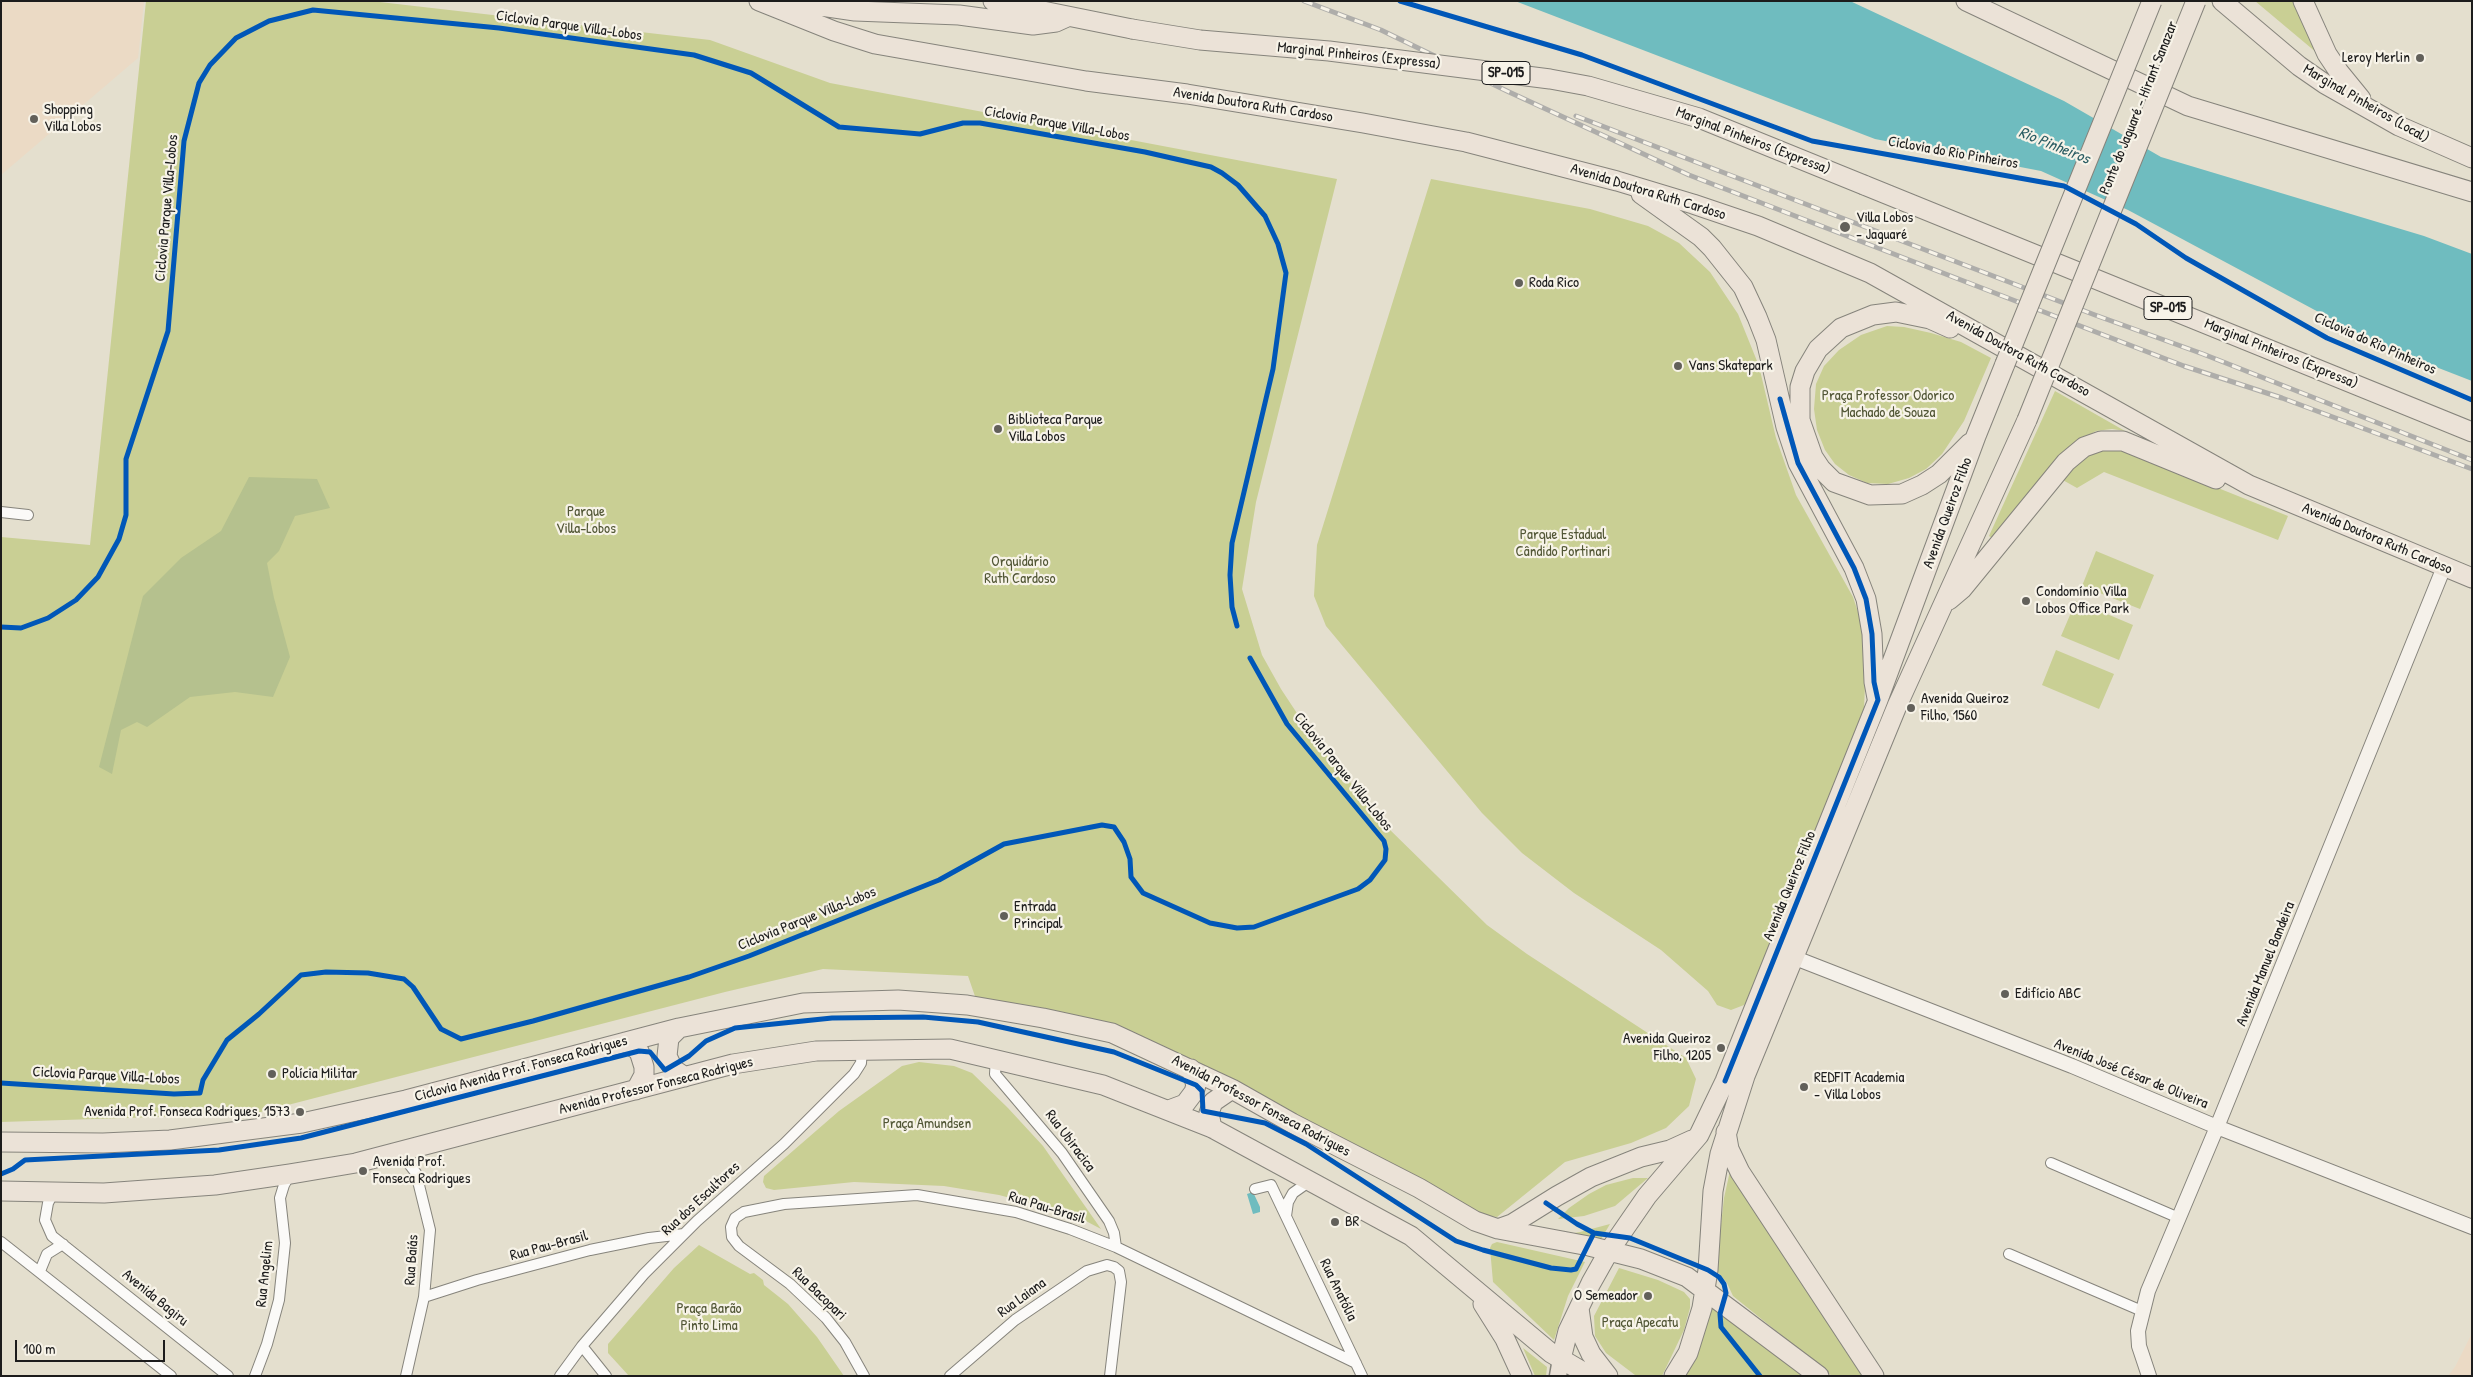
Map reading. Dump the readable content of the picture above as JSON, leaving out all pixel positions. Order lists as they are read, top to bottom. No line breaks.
{"streets":{"highway":["Marginal Pinheiros (Expressa)","SP-015","Marginal Pinheiros (Local)","Avenida Doutora Ruth Cardoso","Ponte do Jaguaré - Hirant Sanazar","Avenida Queiroz Filho","Avenida Professor Fonseca Rodrigues"],"street":["Avenida Manuel Bandeira","Avenida José César de Oliveira","Rua Ubiracica","Rua dos Escultores","Rua Pau-Brasil","Rua Baiás","Rua Angelim","Rua Anatólia","Rua Bacopari","Avenida Bagiru","Rua Laiana"],"cycle path":["Ciclovia Parque Villa-Lobos","Ciclovia do Rio Pinheiros","Ciclovia Avenida Prof. Fonseca Rodrigues"]},"crossings":[["Avenida Doutora Ruth Cardoso","Avenida Manuel Bandeira"],["Ponte do Jaguaré - Hirant Sanazar","Avenida Queiroz Filho"],["Avenida Queiroz Filho","Avenida José César de Oliveira"],["Avenida Queiroz Filho","Avenida Professor Fonseca Rodrigues"],["Avenida Manuel Bandeira","Avenida José César de Oliveira"],["Avenida Professor Fonseca Rodrigues","Rua Ubiracica"],["Avenida Professor Fonseca Rodrigues","Rua dos Escultores"],["Avenida Professor Fonseca Rodrigues","Rua Baiás"],["Avenida Professor Fonseca Rodrigues","Rua Angelim"],["Avenida Professor Fonseca Rodrigues","Avenida Bagiru"],["Rua Ubiracica","Rua Pau-Brasil"],["Rua dos Escultores","Rua Pau-Brasil"],["Rua Pau-Brasil","Rua Baiás"],["Rua Pau-Brasil","Rua Anatólia"],["Rua Pau-Brasil","Rua Bacopari"]],"water":["Rio Pinheiros"],"parks":["Praça Professor Odorico Machado de Souza","Parque Villa-Lobos","Parque Estadual Cândido Portinari","Orquidário Ruth Cardoso","Praça Amundsen","Praça Barão Pinto Lima","Praça Apecatu"],"places":["Leroy Merlin","Shopping Villa Lobos","Villa Lobos - Jaguaré","Roda Rico","Vans Skatepark","Biblioteca Parque Villa Lobos","Condomínio Villa Lobos Office Park","Avenida Queiroz Filho, 1560","Entrada Principal","Edifício ABC","Avenida Queiroz Filho, 1205","Polícia Militar","REDFIT Academia - Villa Lobos","Avenida Prof. Fonseca Rodrigues, 1573","Avenida Prof. Fonseca Rodrigues","BR","O Semeador"],"scale_bar":"100 m"}
